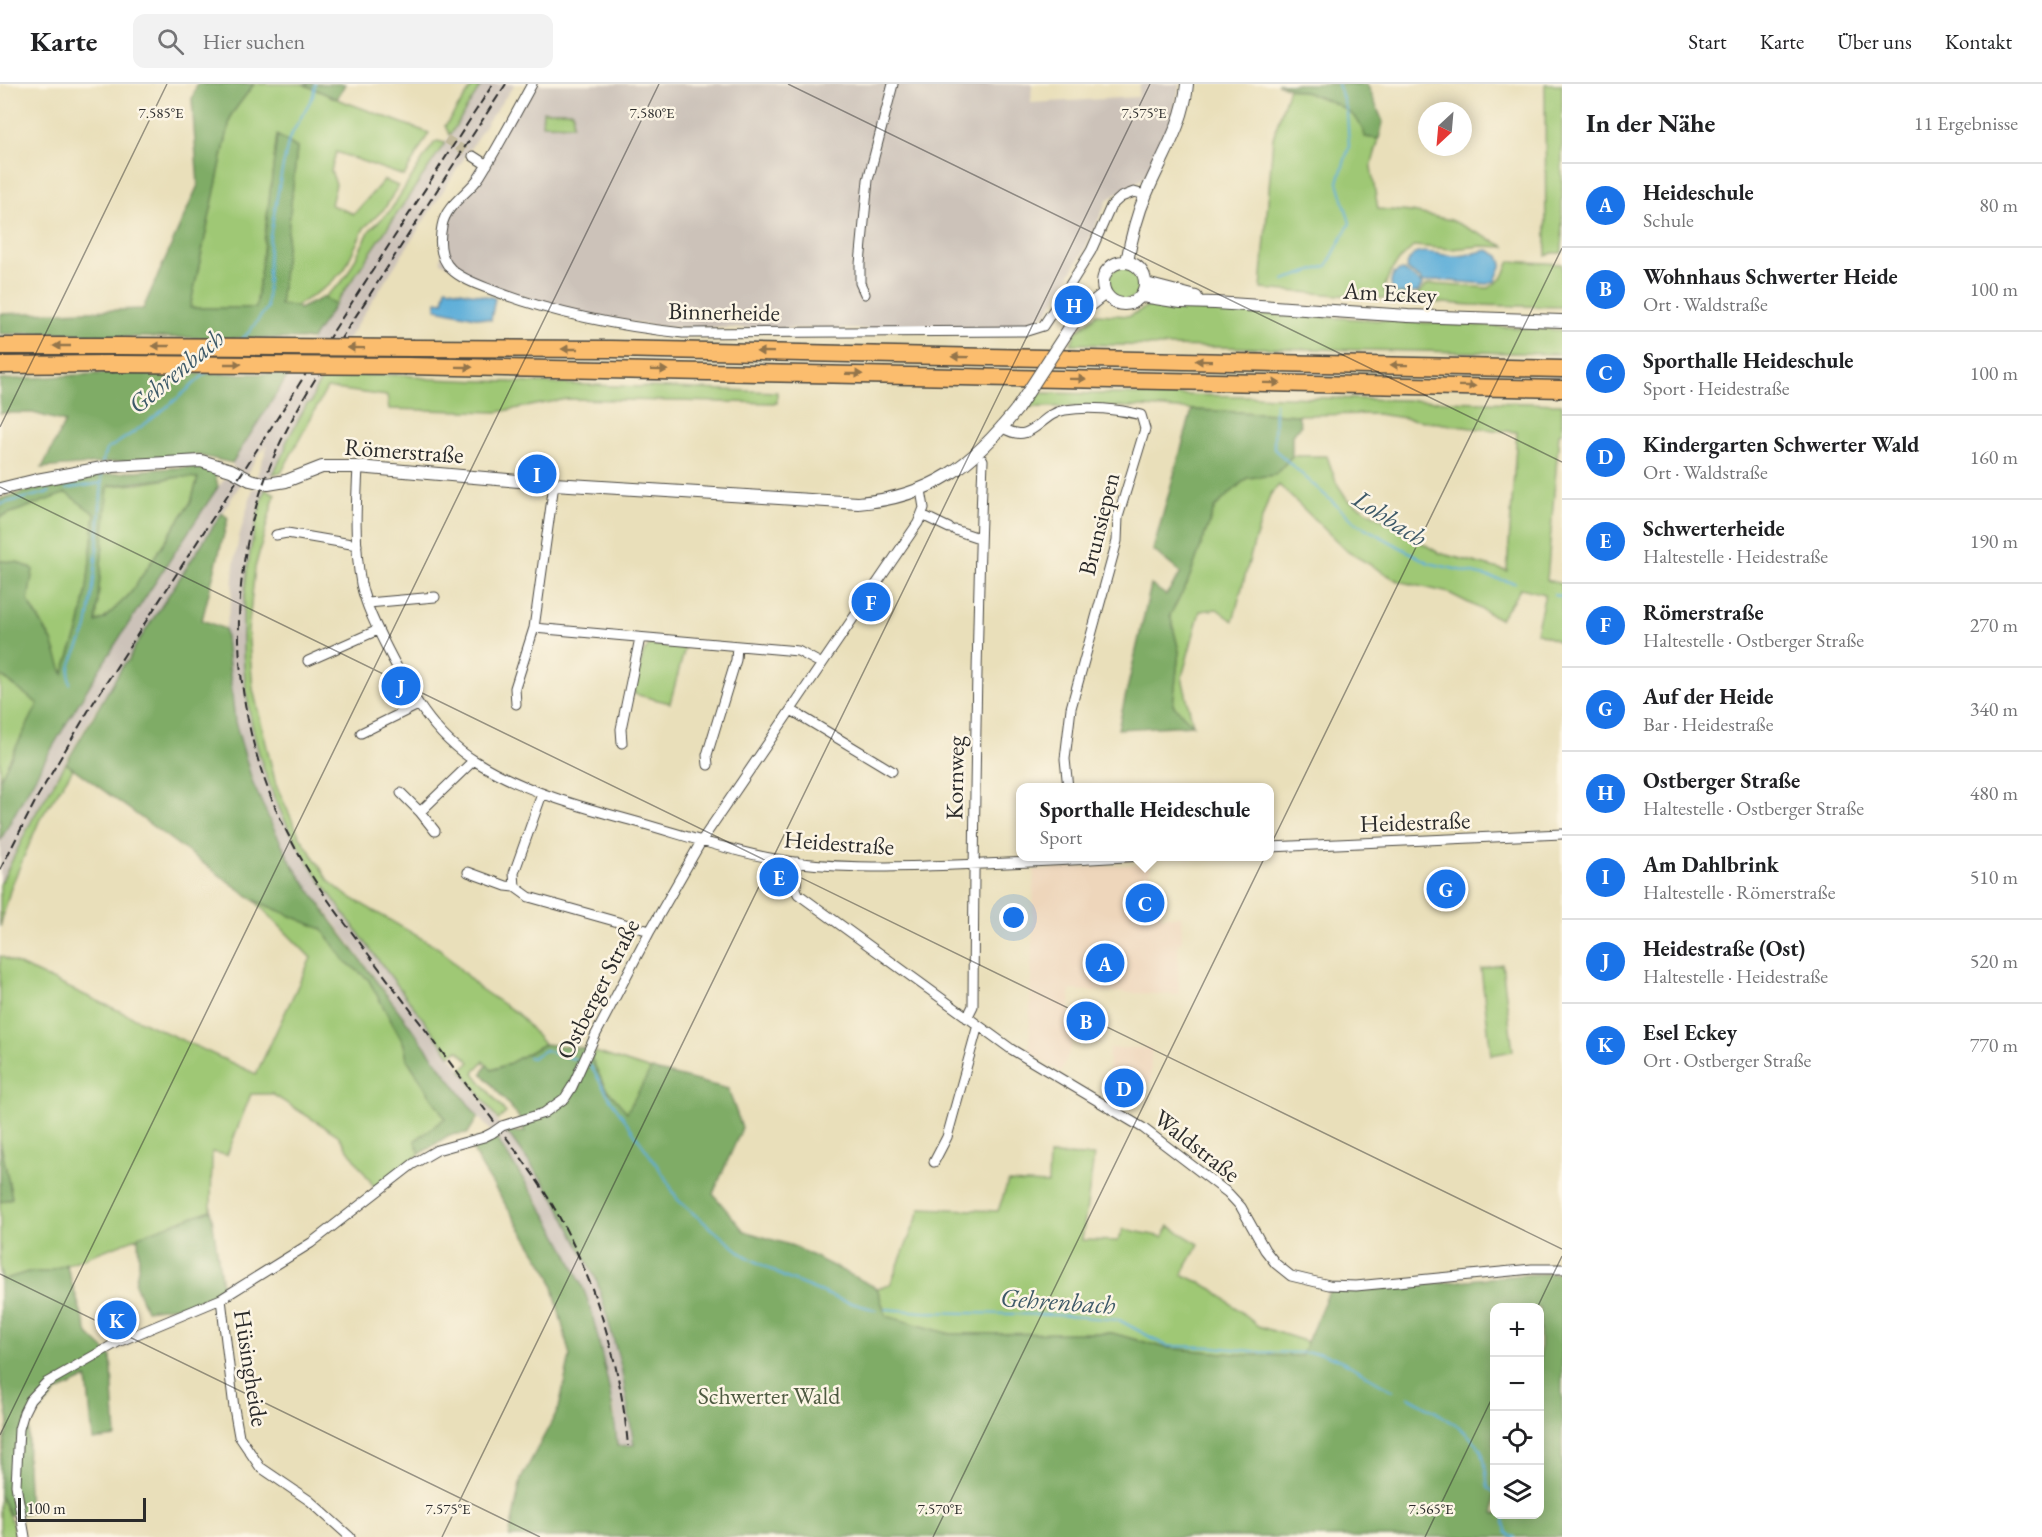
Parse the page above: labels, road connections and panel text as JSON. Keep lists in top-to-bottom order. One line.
{"streets":{"street":["Am Eckey","Binnerheide","Römerstraße","Brunsiepen","Kornweg","Heidestraße","Ostberger Straße","Waldstraße","Hüsingheide"]},"crossings":[["Römerstraße","Heidestraße"],["Kornweg","Heidestraße"],["Kornweg","Waldstraße"],["Heidestraße","Ostberger Straße"],["Heidestraße","Waldstraße"],["Ostberger Straße","Hüsingheide"]],"water":["Gehrenbach","Lohbach"],"parks":["Schwerter Wald"],"scale_bar":"100 m","north":"bottom left","page":{"header":"Karte","search":"Hier suchen","nav":["Start","Karte","Über uns","Kontakt"],"heading":["In der Nähe","11 Ergebnisse"],"list":[{"mark":"A","name":"Heideschule","note":"Schule","value":"80 m"},{"mark":"B","name":"Wohnhaus Schwerter Heide","note":"Ort · Waldstraße","value":"100 m"},{"mark":"C","name":"Sporthalle Heideschule","note":"Sport · Heidestraße","value":"100 m"},{"mark":"D","name":"Kindergarten Schwerter Wald","note":"Ort · Waldstraße","value":"160 m"},{"mark":"E","name":"Schwerterheide","note":"Haltestelle · Heidestraße","value":"190 m"},{"mark":"F","name":"Römerstraße","note":"Haltestelle · Ostberger Straße","value":"270 m"},{"mark":"G","name":"Auf der Heide","note":"Bar · Heidestraße","value":"340 m"},{"mark":"H","name":"Ostberger Straße","note":"Haltestelle · Ostberger Straße","value":"480 m"},{"mark":"I","name":"Am Dahlbrink","note":"Haltestelle · Römerstraße","value":"510 m"},{"mark":"J","name":"Heidestraße (Ost)","note":"Haltestelle · Heidestraße","value":"520 m"},{"mark":"K","name":"Esel Eckey","note":"Ort · Ostberger Straße","value":"770 m"}],"pins":["H","I","F","J","E","G","C","A","B","D","K"],"popup":["Sporthalle Heideschule","Sport"],"map_buttons":["+","−"],"scale":"100 m"},"coordinates":["7.585°E","7.580°E","7.575°E","7.570°E","7.565°E"]}
